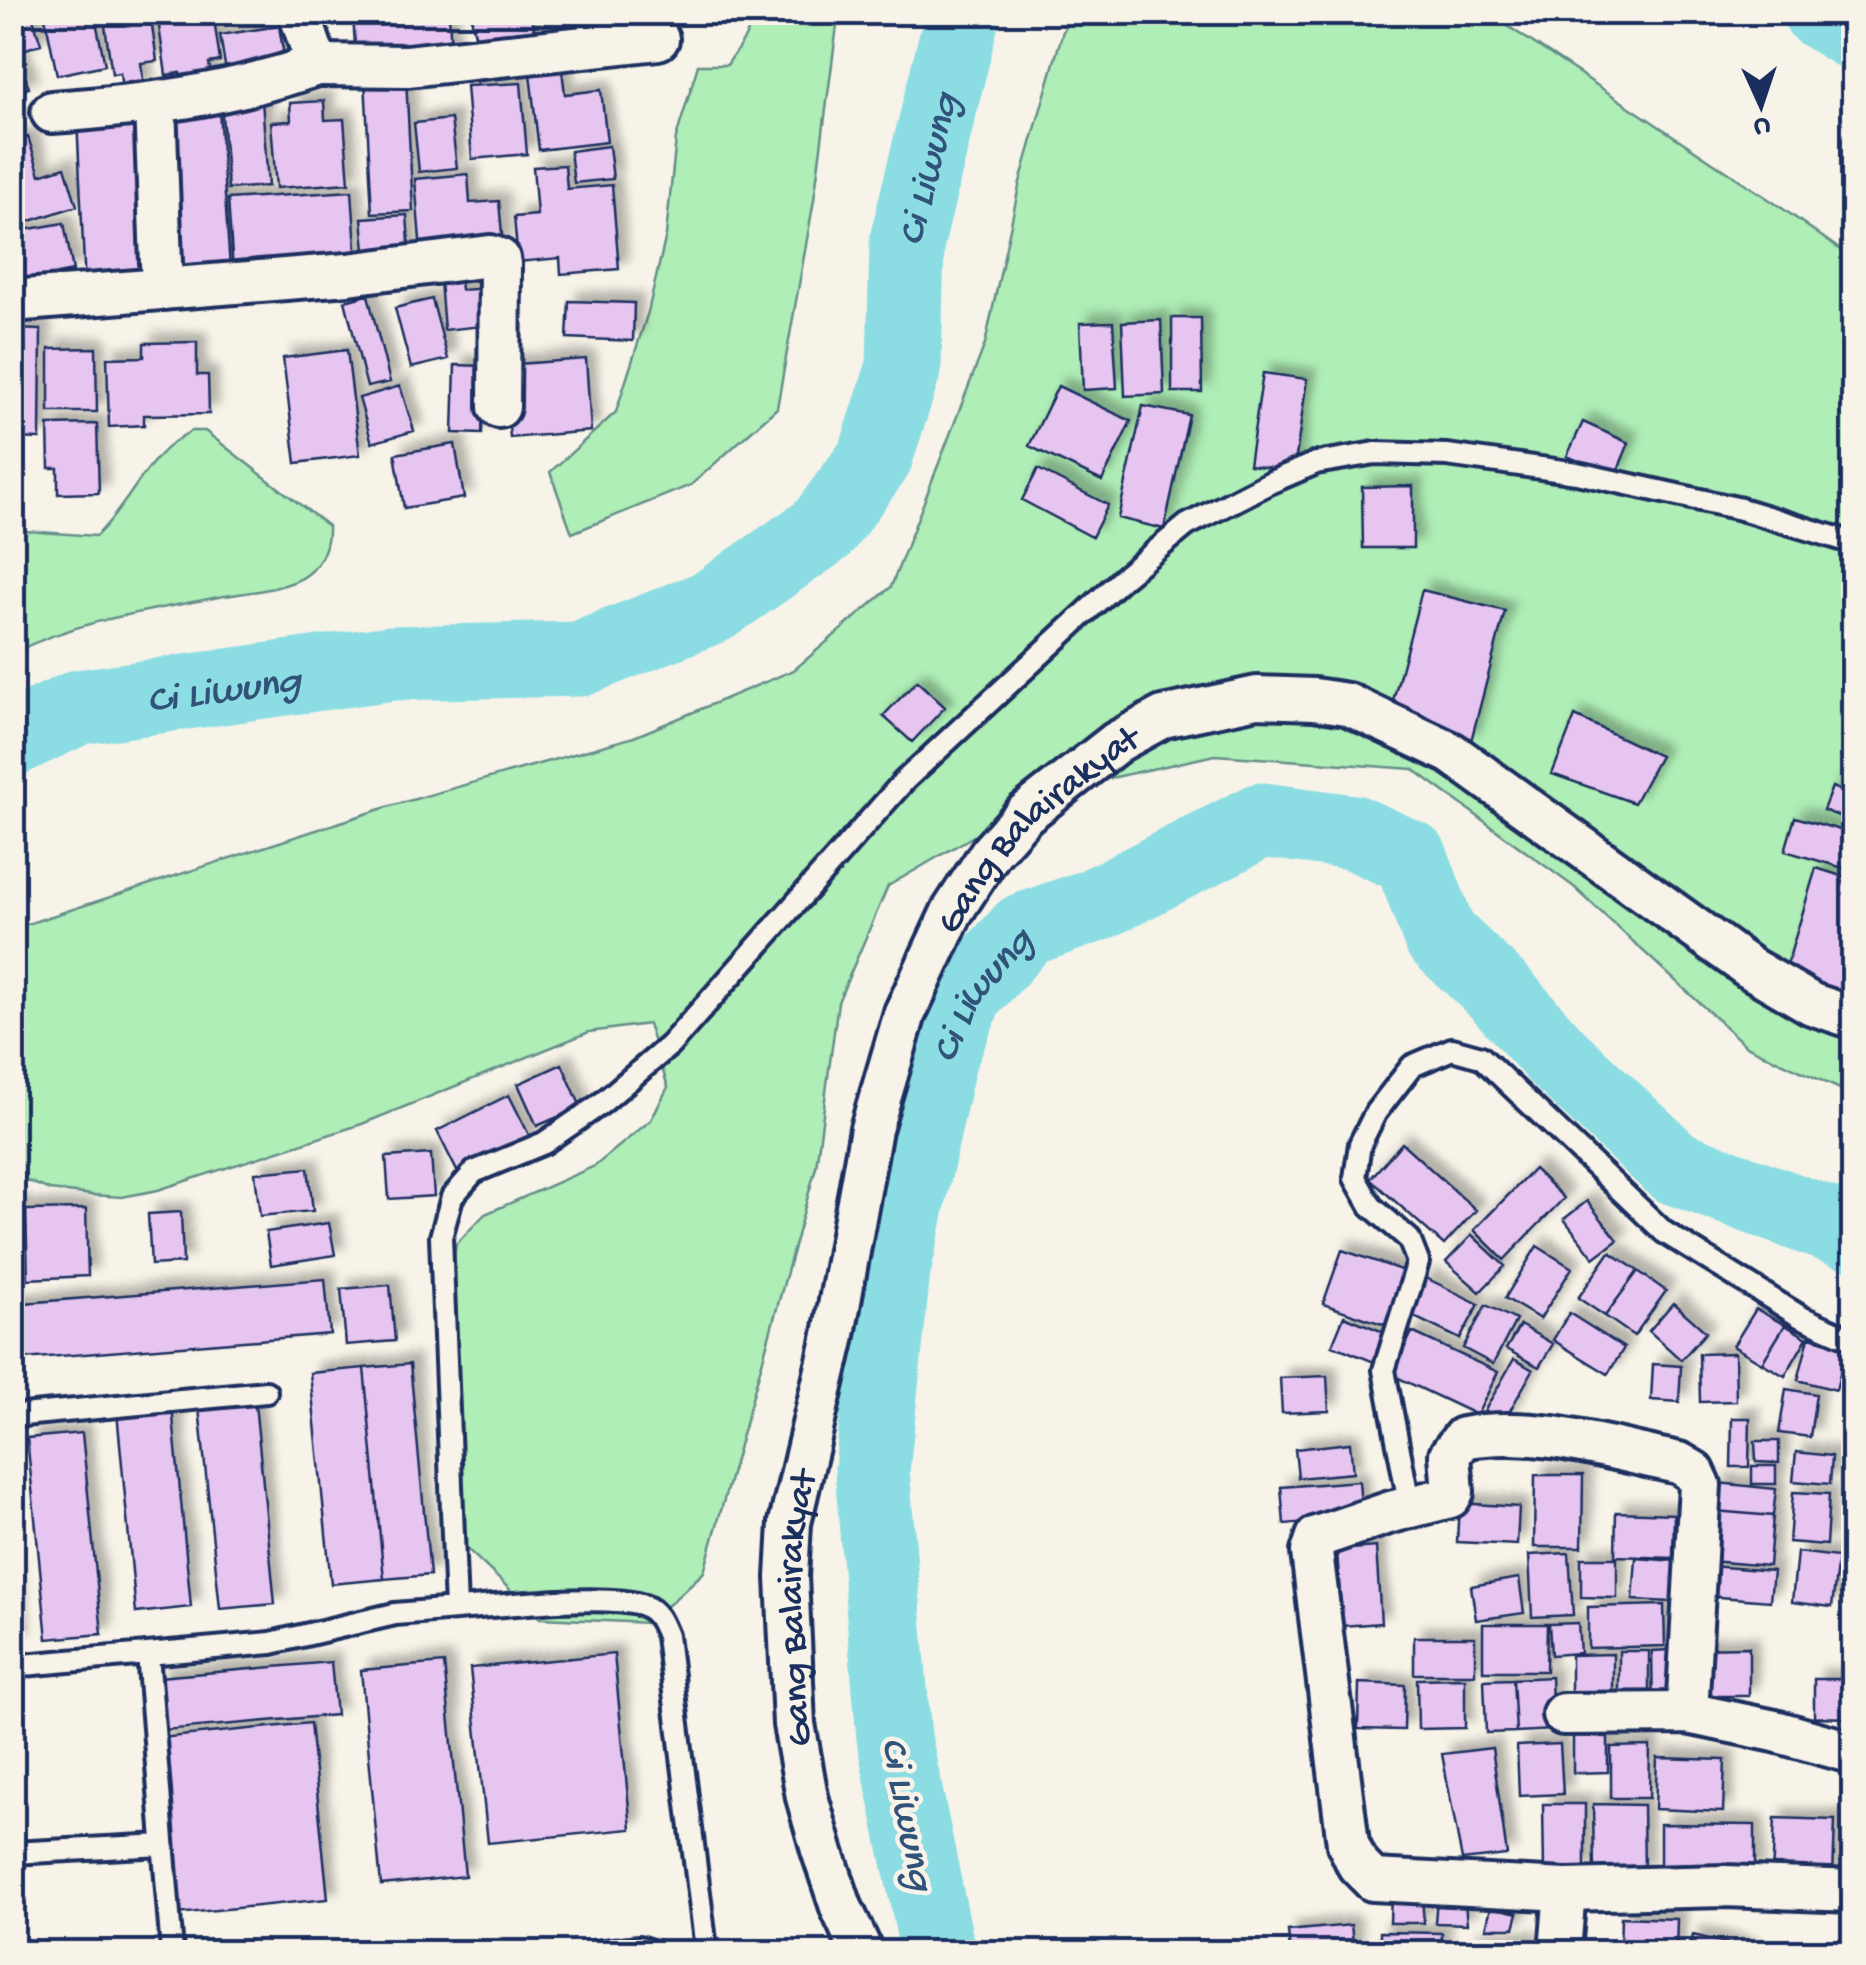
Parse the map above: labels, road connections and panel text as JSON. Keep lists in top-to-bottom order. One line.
{"streets":{"street":["Gang Balairakyat"]},"water":["Ci Liwung"],"north":"bottom"}
